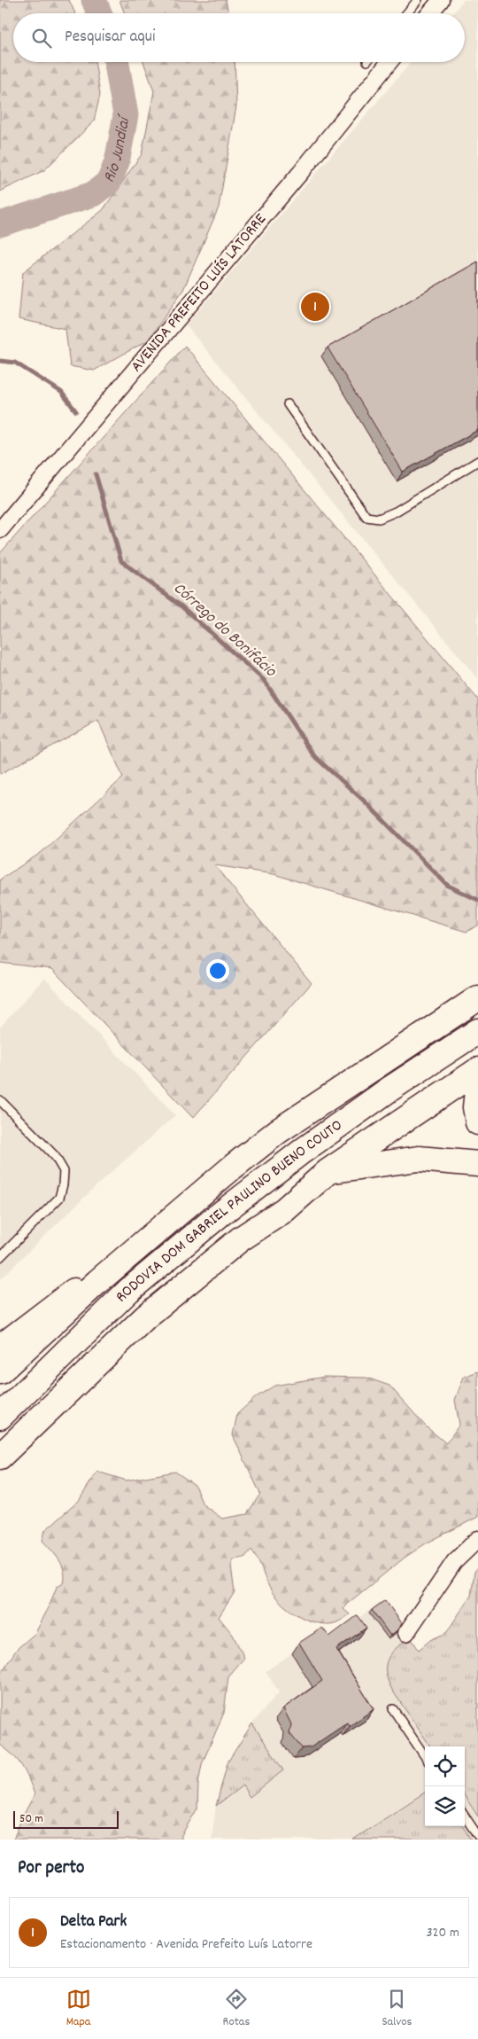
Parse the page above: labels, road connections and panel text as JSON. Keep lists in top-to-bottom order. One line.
{"streets":{"main road":["RODOVIA DOM GABRIEL PAULINO BUENO COUTO"],"street":["AVENIDA PREFEITO LUÍS LATORRE"]},"water":["Rio Jundiaí","Córrego do Bonifácio"],"scale_bar":"50 m","page":{"search":"Pesquisar aqui","pins":"1","scale":"50 m","heading":"Por perto","list":[{"mark":"1","name":"Delta Park","note":"Estacionamento · Avenida Prefeito Luís Latorre","value":"320 m"}],"nav":["Mapa","Rotas","Salvos"]}}
